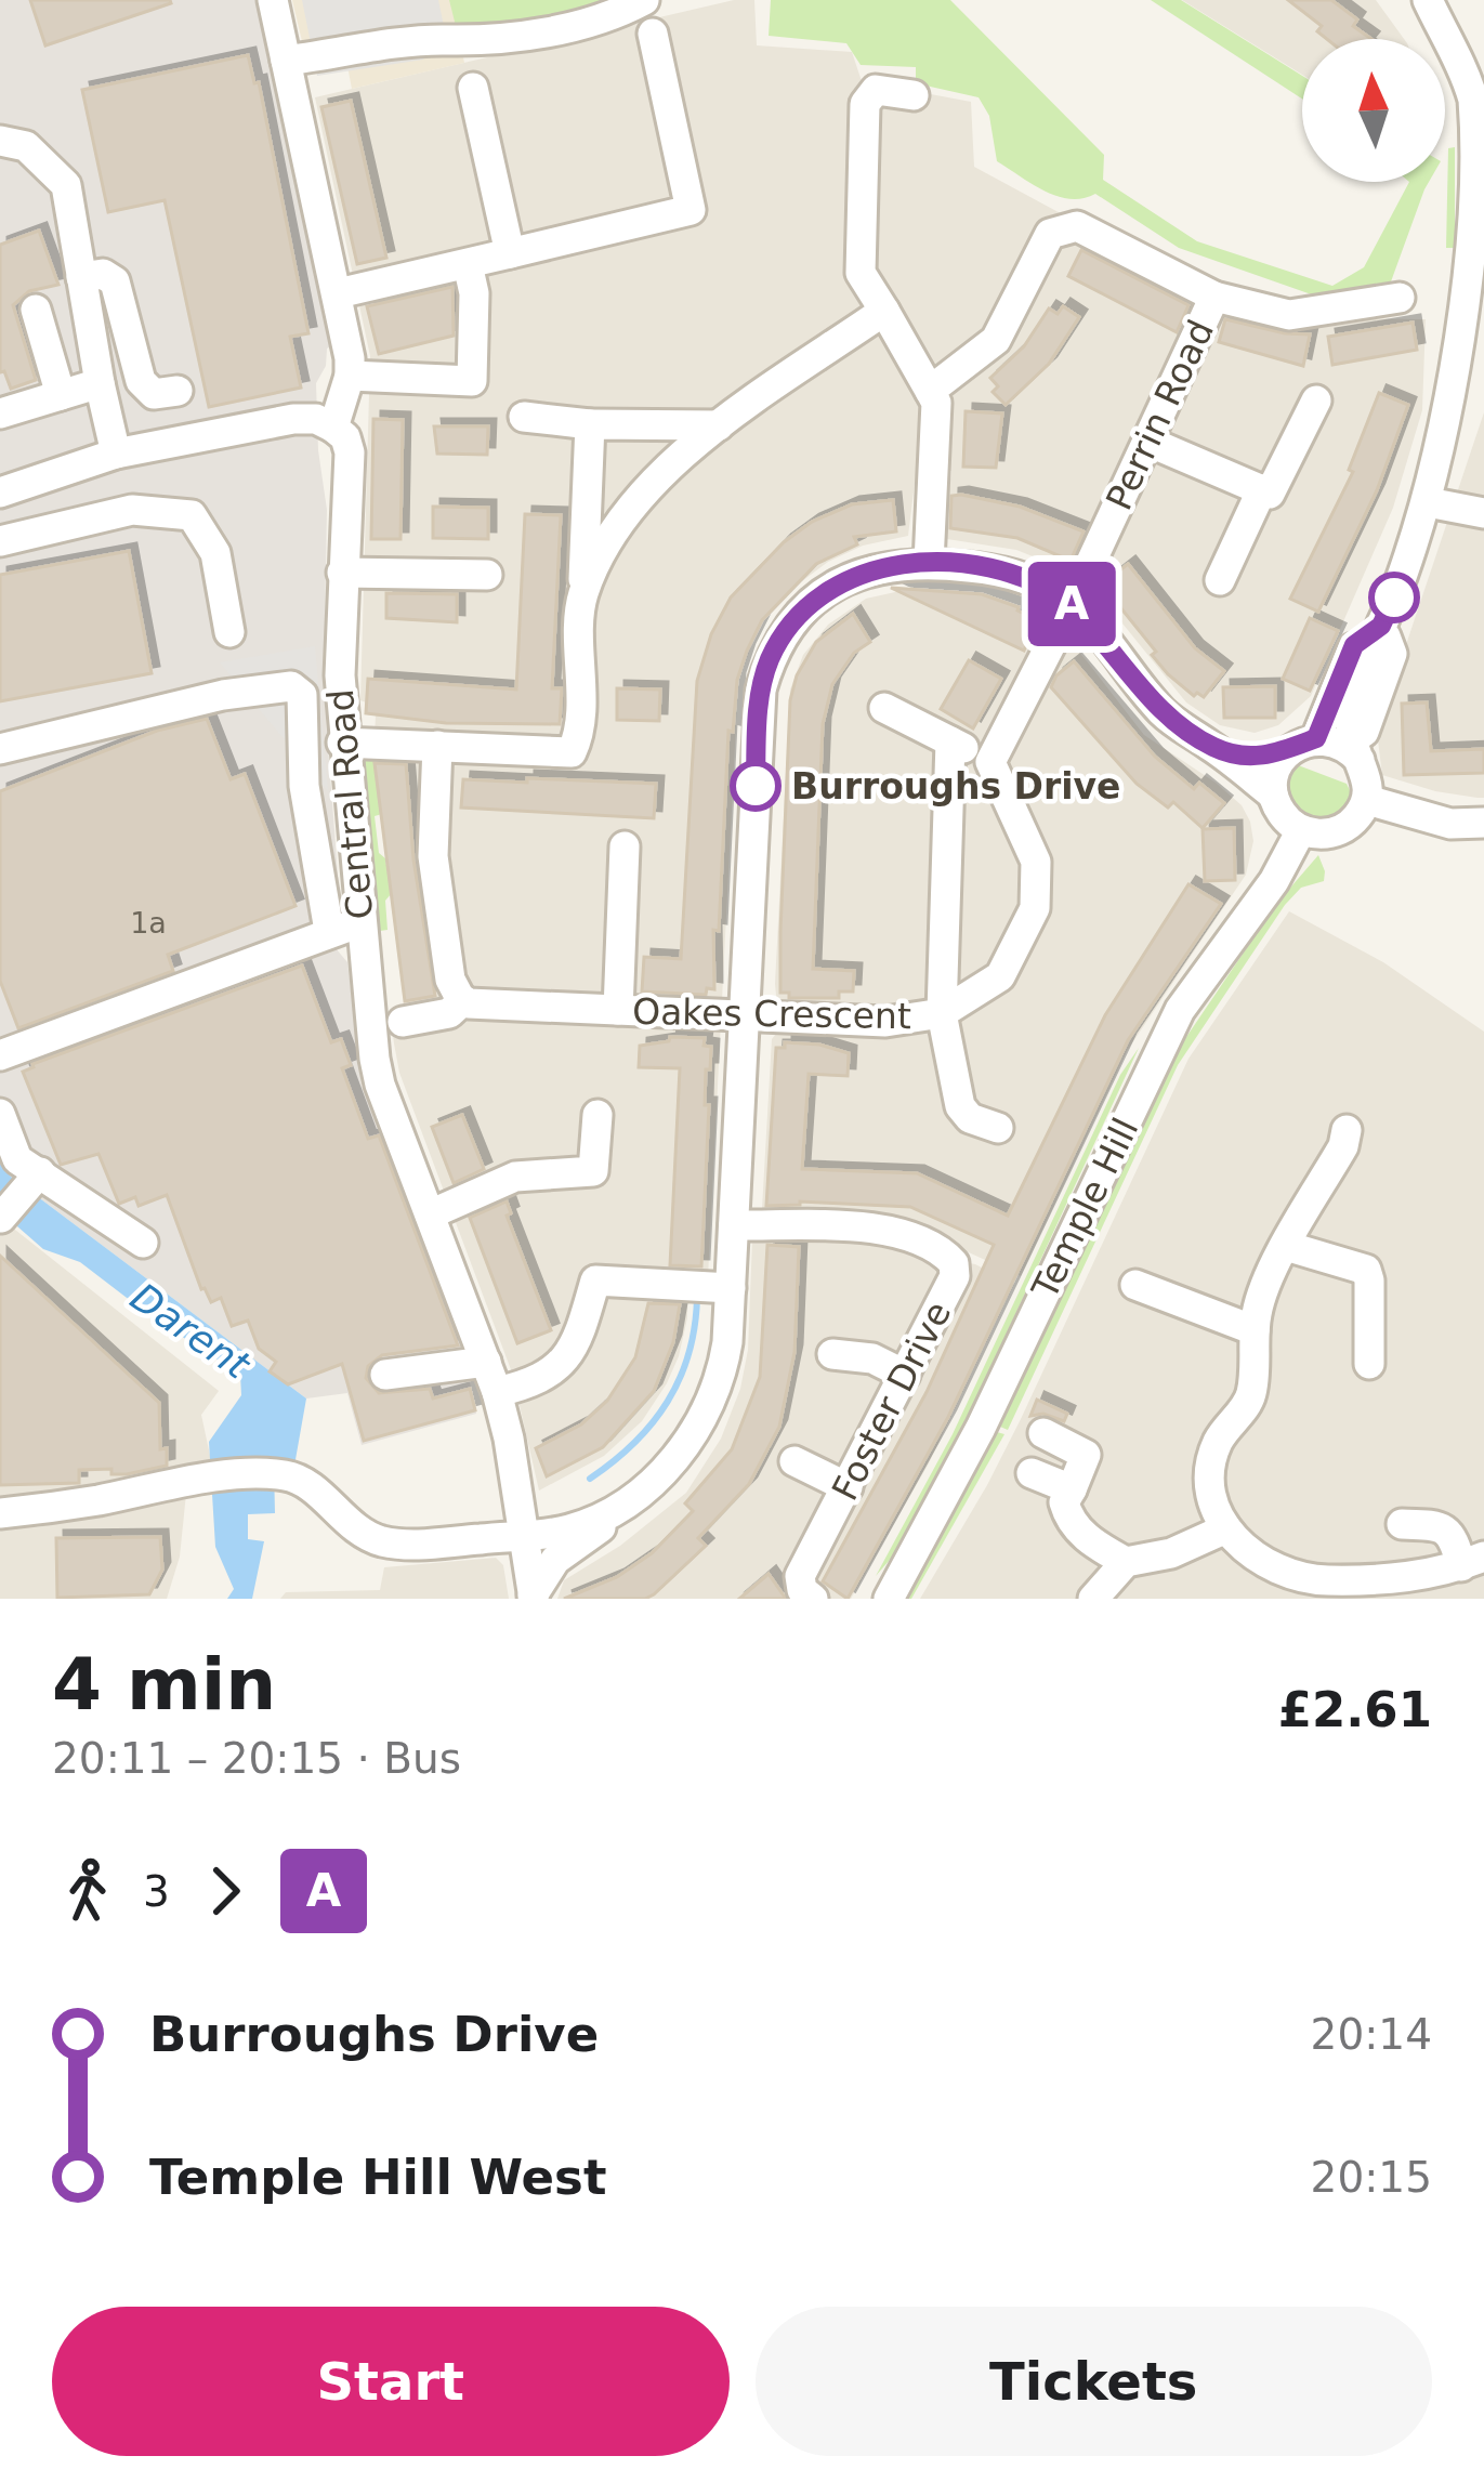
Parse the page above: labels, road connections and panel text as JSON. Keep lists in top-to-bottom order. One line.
{"streets":{"street":["Perrin Road","Central Road","Oakes Crescent","Temple Hill","Foster Drive"]},"water":["Darent"],"places":["Burroughs Drive"],"lines":["bus line A"],"house_numbers":["1a"],"north":"top","page":{"on_map":"A","heading":["4 min","20:11 – 20:15 · Bus","£2.61"],"legs":["3","A"],"list":[{"name":"Burroughs Drive","value":"20:14"},{"name":"Temple Hill West","value":"20:15"}],"buttons":["Start","Tickets"]}}
